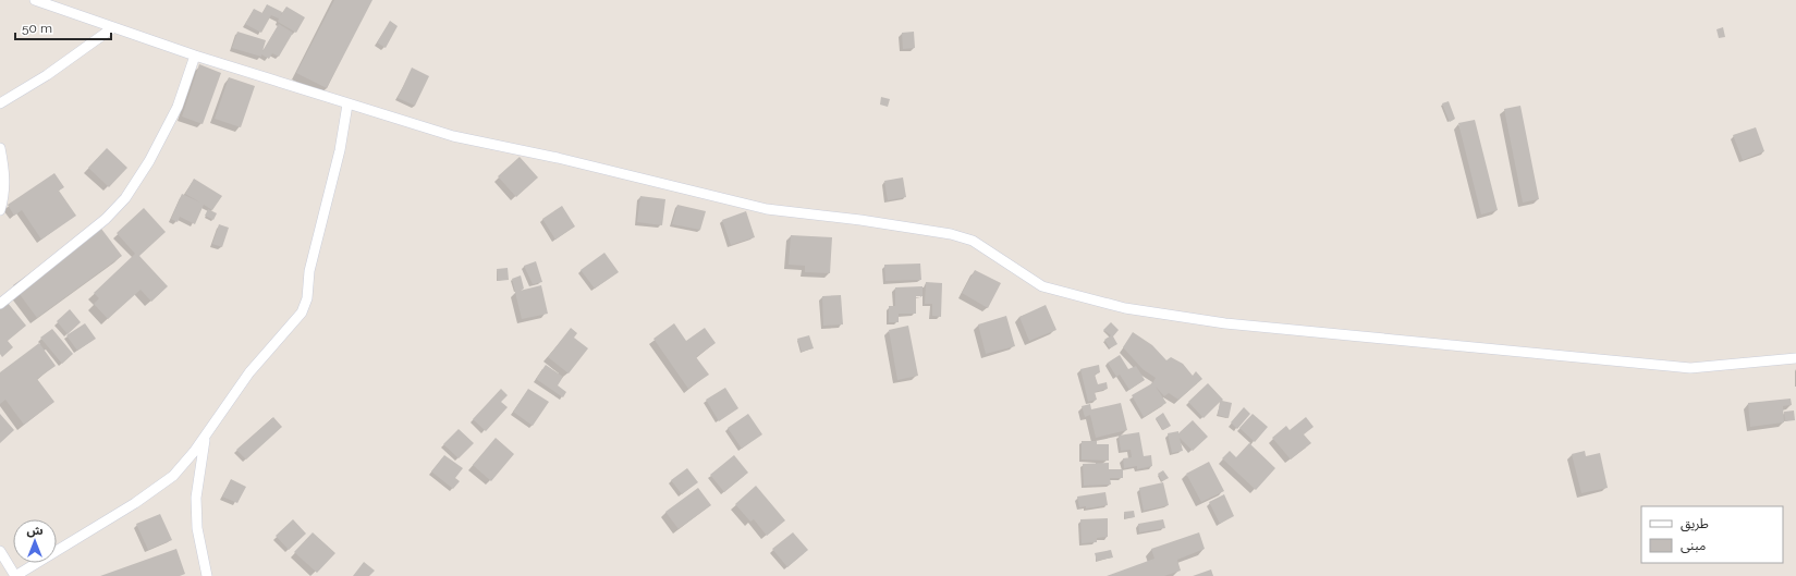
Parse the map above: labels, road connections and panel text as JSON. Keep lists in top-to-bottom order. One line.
{"legend":["طريق","مبنى"],"scale_bar":"50 m","north":"top"}
